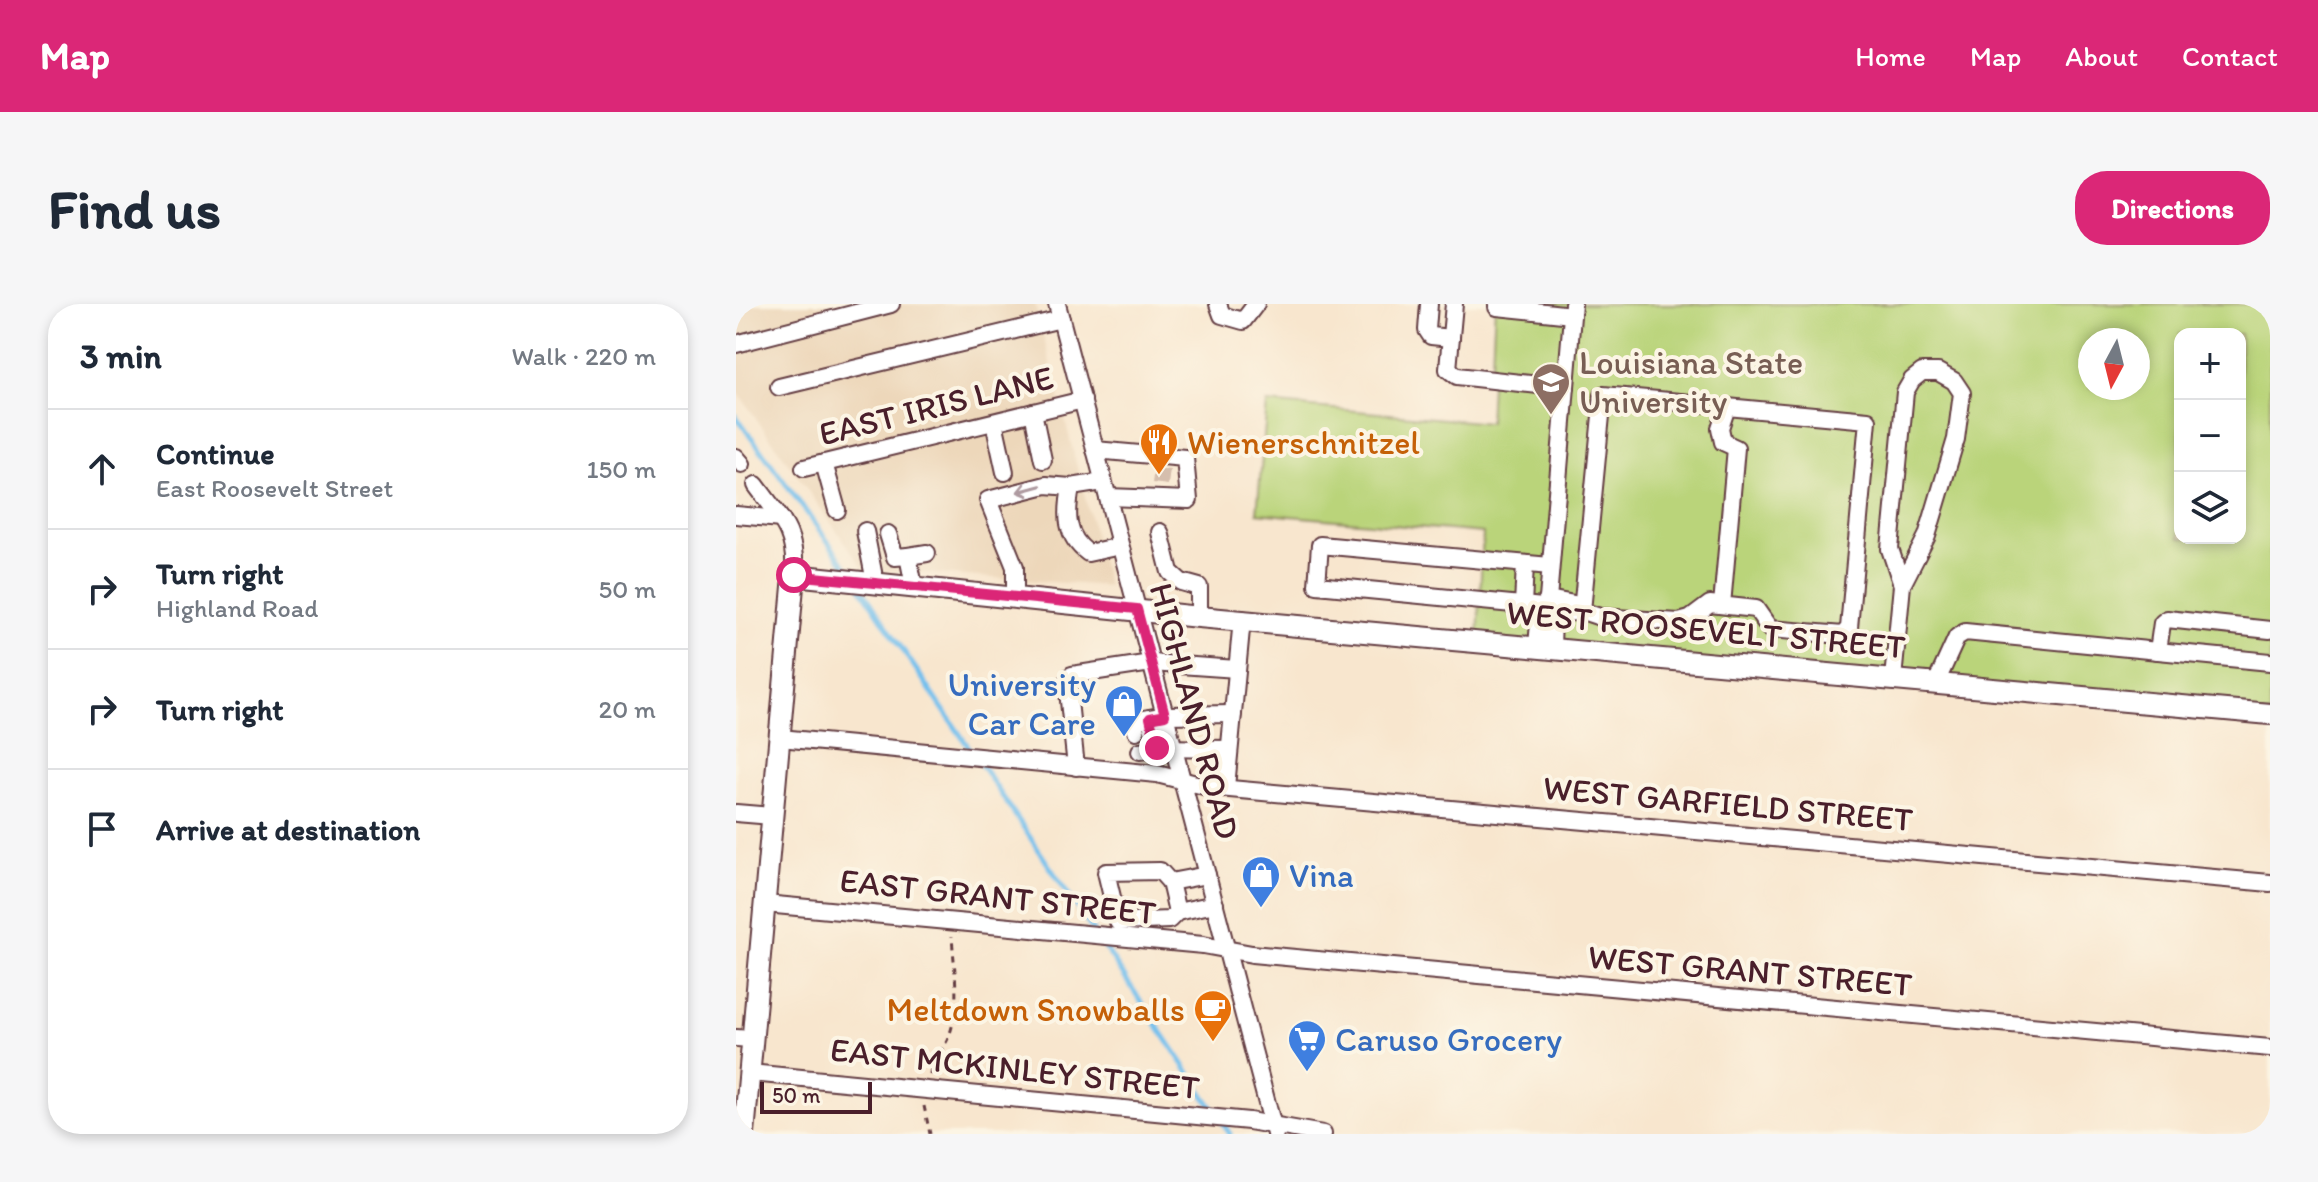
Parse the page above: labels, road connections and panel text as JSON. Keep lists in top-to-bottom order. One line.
{"streets":{"main road":["WEST ROOSEVELT STREET"],"street":["EAST IRIS LANE","HIGHLAND ROAD","WEST GARFIELD STREET","EAST GRANT STREET","WEST GRANT STREET","EAST MCKINLEY STREET"]},"crossings":[["EAST IRIS LANE","HIGHLAND ROAD"],["WEST ROOSEVELT STREET","HIGHLAND ROAD"],["HIGHLAND ROAD","WEST GARFIELD STREET"],["HIGHLAND ROAD","EAST GRANT STREET"],["HIGHLAND ROAD","WEST GRANT STREET"],["HIGHLAND ROAD","EAST MCKINLEY STREET"],["EAST GRANT STREET","WEST GRANT STREET"]],"places":{"school or university":["Louisiana State University"],"restaurant":["Wienerschnitzel"],"shop":["University Car Care","Vina"],"cafe":["Meltdown Snowballs"],"supermarket":["Caruso Grocery"]},"scale_bar":"50 m","north":"bottom","page":{"header":"Map","nav":["Home","Map","About","Contact"],"buttons":"Directions","title":"Find us","heading":["3 min","Walk · 220 m"],"map_buttons":["+","−"],"list":[["Continue","East Roosevelt Street","150 m"],["Turn right","Highland Road","50 m"],["Turn right","20 m"],"Arrive at destination"],"scale":"50 m"}}
